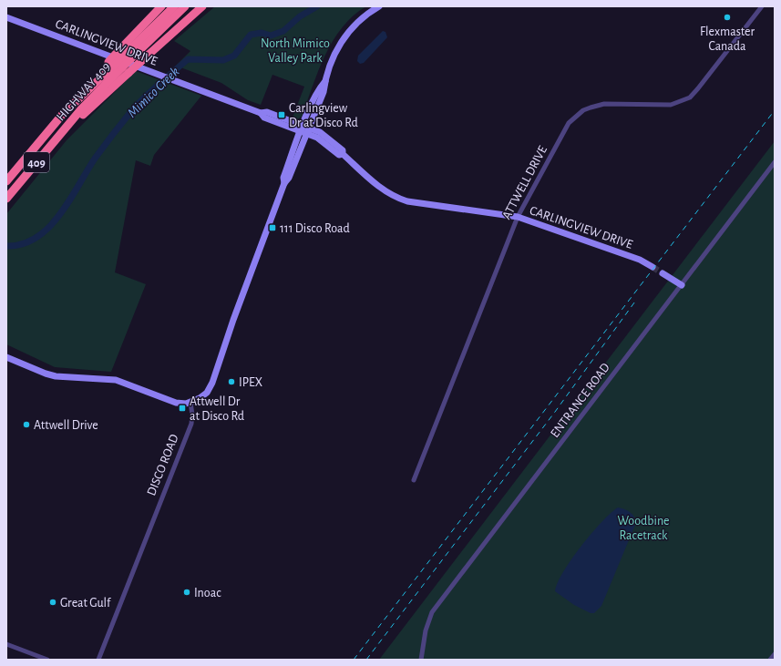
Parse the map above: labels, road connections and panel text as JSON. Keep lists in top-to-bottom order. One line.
{"streets":{"highway":["HIGHWAY 409","409"],"main road":["CARLINGVIEW DRIVE"],"street":["ATTWELL DRIVE","ENTRANCE ROAD","DISCO ROAD"]},"crossings":[["CARLINGVIEW DRIVE","ATTWELL DRIVE"]],"water":["Mimico Creek"],"parks":["North Mimico Valley Park","Woodbine Racetrack"],"places":{"other":["Flexmaster Canada","IPEX","Attwell Drive","Inoac","Great Gulf"],"transit":["Carlingview Dr at Disco Rd","111 Disco Road","Attwell Dr at Disco Rd"]}}
